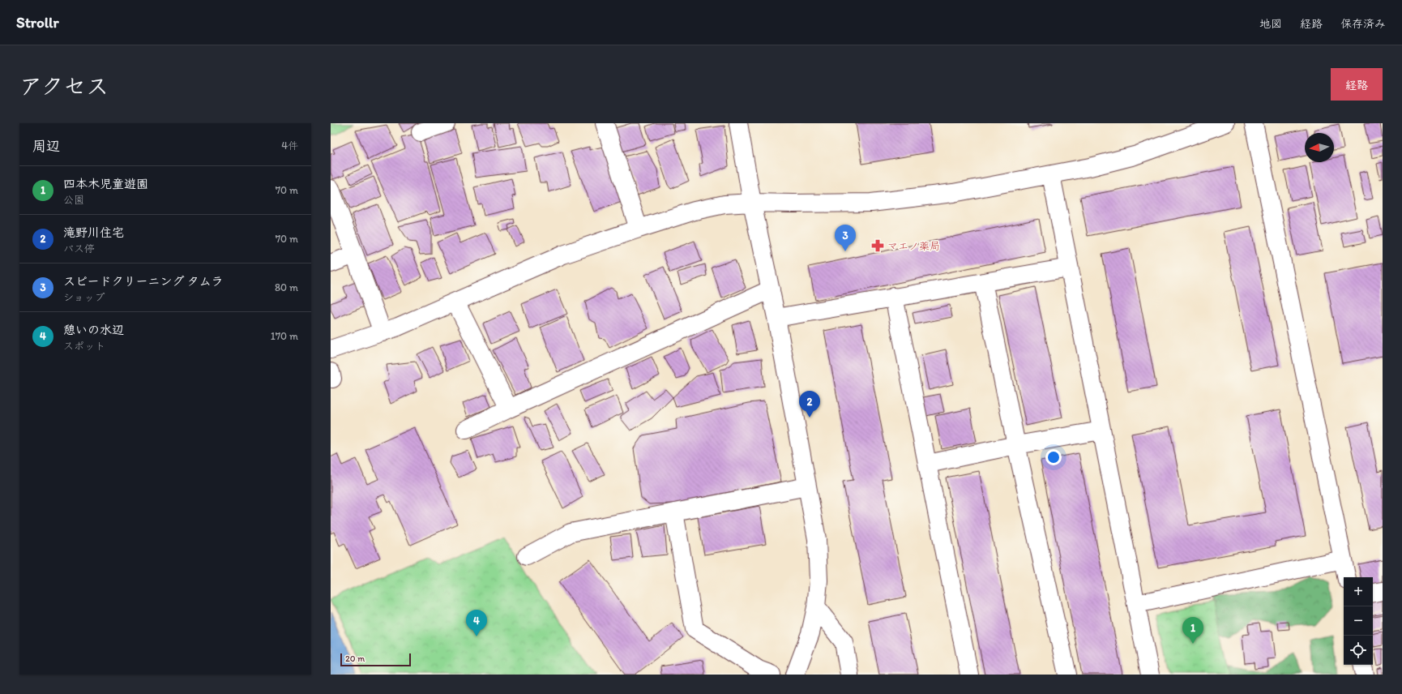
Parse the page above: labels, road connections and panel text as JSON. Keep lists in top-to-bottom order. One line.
{"places":{"pharmacy":["マエノ薬局"]},"scale_bar":"20 m","north":"left","page":{"header":"Strollr","nav":["地図","経路","保存済み"],"title":"アクセス","buttons":"経路","heading":["周辺","4件"],"list":[{"mark":"1","name":"四本木児童遊園","note":"公園","value":"70 m"},{"mark":"2","name":"滝野川住宅","note":"バス停","value":"70 m"},{"mark":"3","name":"スピードクリーニング タムラ","note":"ショップ","value":"80 m"},{"mark":"4","name":"憩いの水辺","note":"スポット","value":"170 m"}],"pins":["3","2","4","1"],"map_buttons":["+","−"],"scale":"20 m"}}
